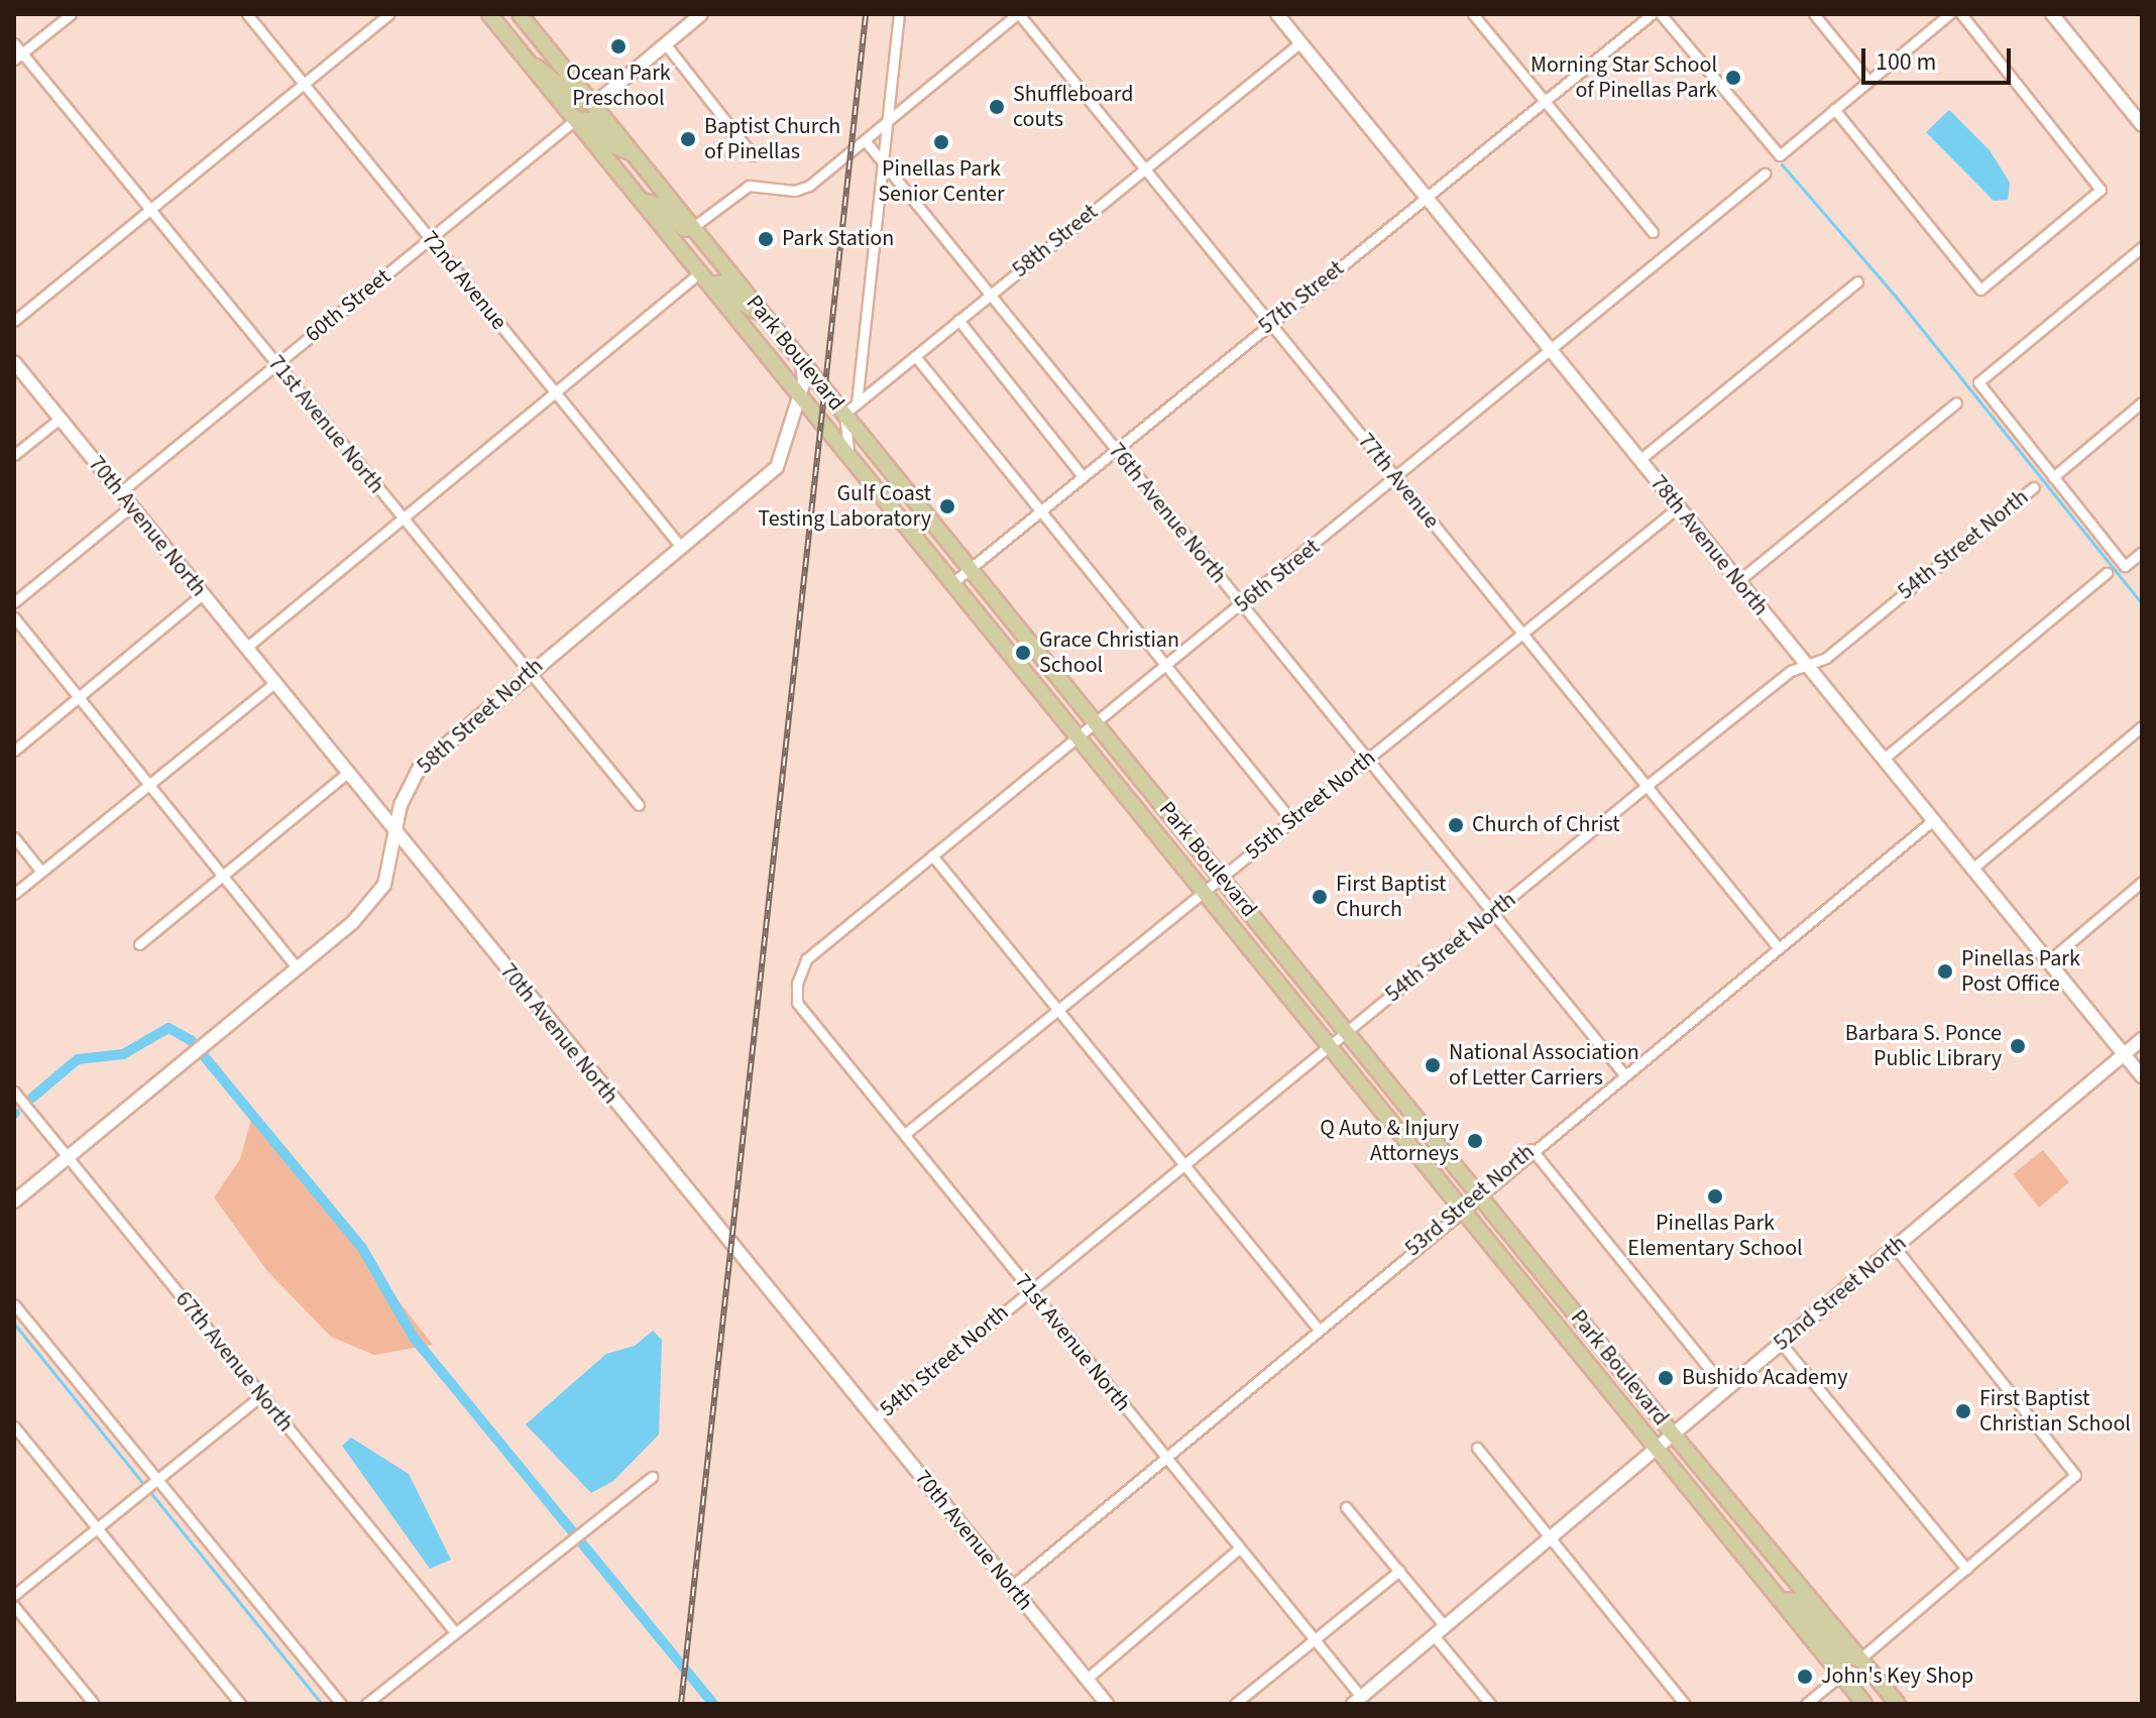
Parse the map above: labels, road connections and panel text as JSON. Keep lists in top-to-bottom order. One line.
{"streets":{"main road":["Park Boulevard"],"street":["58th Street","72nd Avenue","57th Street","60th Street","71st Avenue North","77th Avenue","76th Avenue North","70th Avenue North","54th Street North","78th Avenue North","56th Street","58th Street North","55th Street North","53rd Street North","52nd Street North","67th Avenue North"]},"crossings":[["58th Street","Park Boulevard"],["58th Street","77th Avenue"],["58th Street","76th Avenue North"],["58th Street","78th Avenue North"],["72nd Avenue","60th Street"],["72nd Avenue","58th Street North"],["57th Street","Park Boulevard"],["57th Street","77th Avenue"],["57th Street","76th Avenue North"],["57th Street","78th Avenue North"],["60th Street","Park Boulevard"],["60th Street","71st Avenue North"],["60th Street","70th Avenue North"],["Park Boulevard","54th Street North"],["Park Boulevard","56th Street"],["Park Boulevard","58th Street North"],["Park Boulevard","55th Street North"],["Park Boulevard","53rd Street North"],["Park Boulevard","52nd Street North"],["71st Avenue North","54th Street North"],["71st Avenue North","56th Street"],["71st Avenue North","58th Street North"],["71st Avenue North","55th Street North"],["71st Avenue North","53rd Street North"],["71st Avenue North","52nd Street North"],["77th Avenue","54th Street North"],["77th Avenue","56th Street"],["77th Avenue","55th Street North"],["77th Avenue","53rd Street North"],["76th Avenue North","54th Street North"],["76th Avenue North","56th Street"],["76th Avenue North","55th Street North"],["76th Avenue North","53rd Street North"],["70th Avenue North","54th Street North"],["70th Avenue North","58th Street North"],["70th Avenue North","53rd Street North"],["54th Street North","78th Avenue North"],["78th Avenue North","56th Street"],["78th Avenue North","55th Street North"],["78th Avenue North","53rd Street North"],["78th Avenue North","52nd Street North"],["58th Street North","67th Avenue North"]],"places":["Ocean Park Preschool","Morning Star School of Pinellas Park","Shuffleboard couts","Baptist Church of Pinellas","Pinellas Park Senior Center","Park Station","Gulf Coast Testing Laboratory","Grace Christian School","Church of Christ","First Baptist Church","Pinellas Park Post Office","Barbara S. Ponce Public Library","National Association of Letter Carriers","Q Auto & Injury Attorneys","Pinellas Park Elementary School","Bushido Academy","First Baptist Christian School","John's Key Shop"],"scale_bar":"100 m"}
